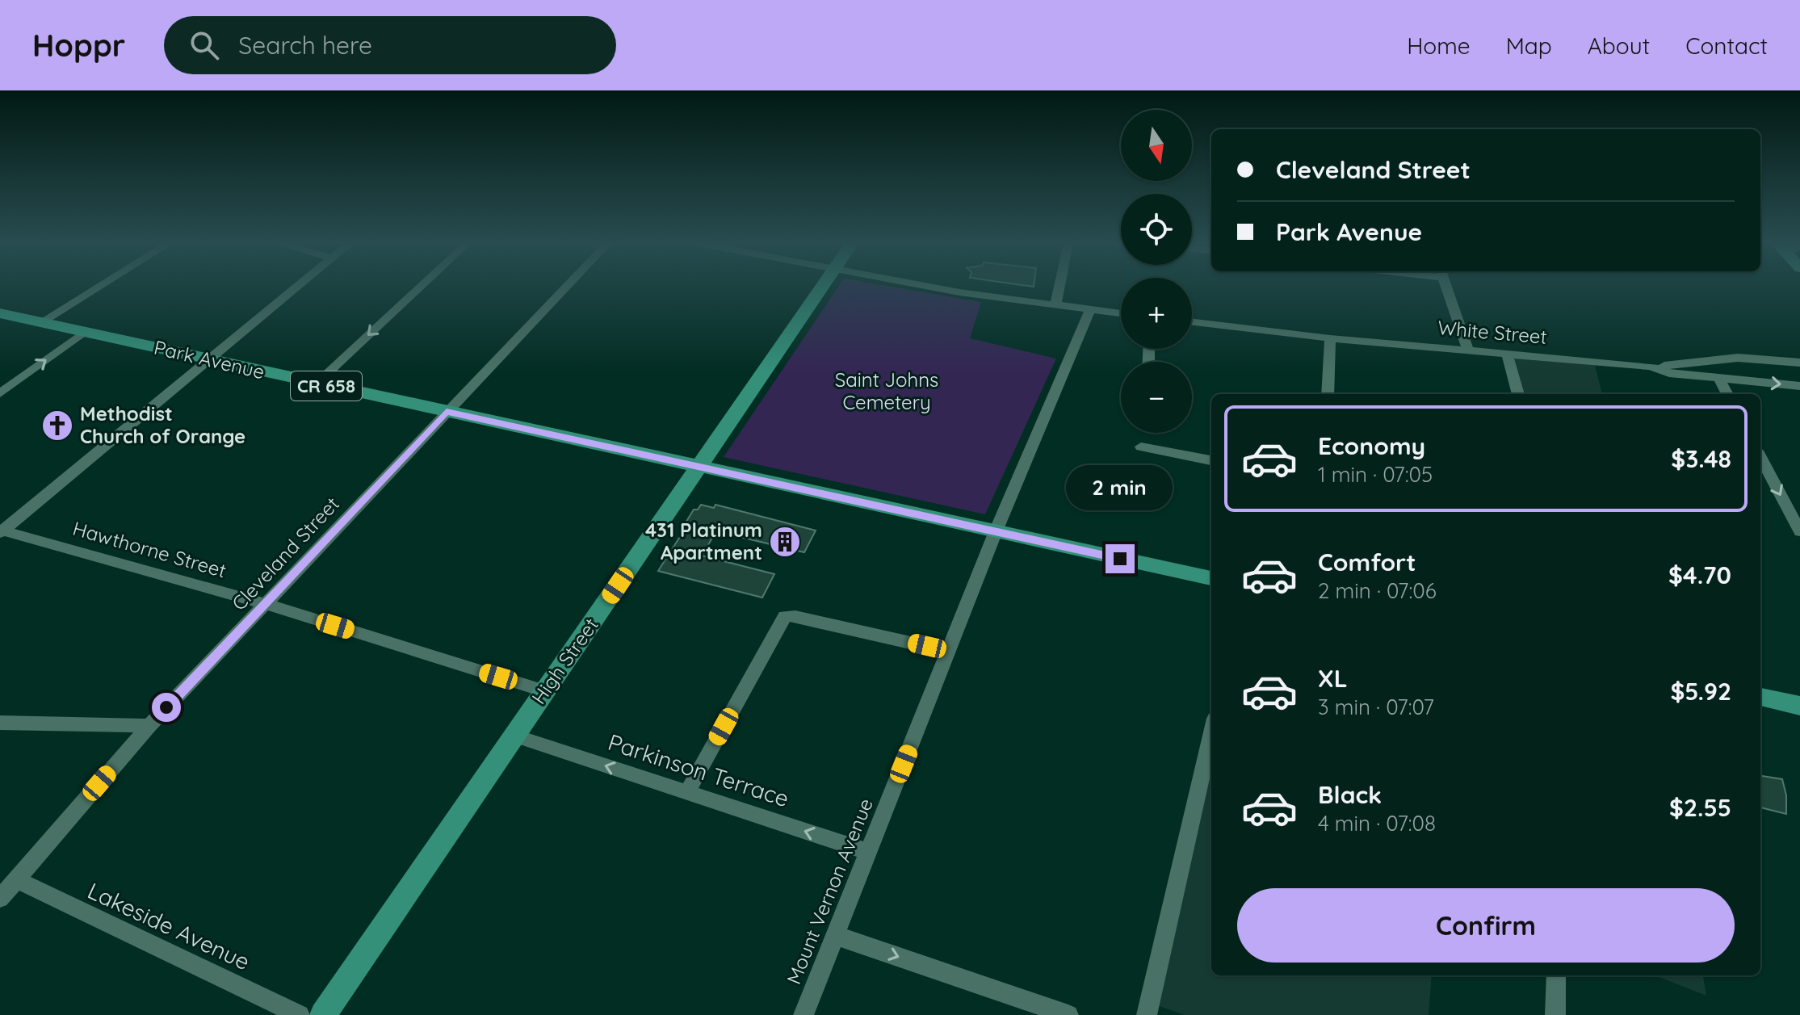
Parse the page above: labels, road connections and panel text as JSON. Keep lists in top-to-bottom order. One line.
{"streets":{"main road":["Park Avenue","CR 658","High Street"],"street":["White Street","Hawthorne Street","Cleveland Street","Parkinson Terrace","Mount Vernon Avenue","Lakeside Avenue"]},"crossings":[["Park Avenue","Cleveland Street"],["Park Avenue","High Street"],["Park Avenue","Mount Vernon Avenue"],["Hawthorne Street","Cleveland Street"],["Hawthorne Street","High Street"],["Cleveland Street","Lakeside Avenue"],["High Street","Parkinson Terrace"],["Parkinson Terrace","Mount Vernon Avenue"]],"one_way":["Parkinson Terrace"],"parks":["Saint Johns Cemetery"],"places":{"church":["Methodist Church of Orange"],"building":["431 Platinum Apartment"]},"north":"bottom","page":{"header":"Hoppr","search":"Search here","nav":["Home","Map","About","Contact"],"map_buttons":["+","−"],"banner":["Cleveland Street","Park Avenue"],"list":[{"name":"Economy","note":"1 min · 07:05","value":"$3.48"},{"name":"Comfort","note":"2 min · 07:06","value":"$4.70"},{"name":"XL","note":"3 min · 07:07","value":"$5.92"},{"name":"Black","note":"4 min · 07:08","value":"$2.55"}],"bubble":"2 min","buttons":"Confirm"}}
